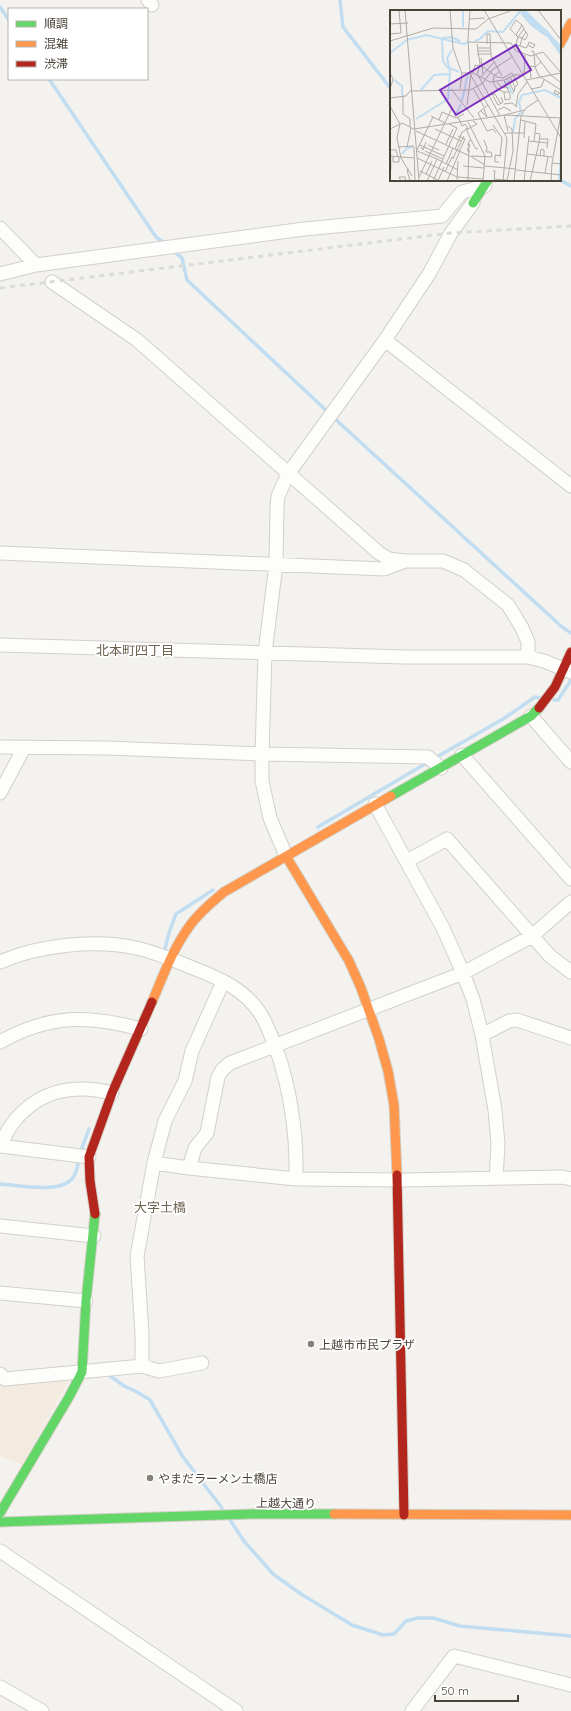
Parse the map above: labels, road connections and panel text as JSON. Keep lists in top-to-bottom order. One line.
{"streets":{"street":["上越大通り"]},"districts":["北本町四丁目","大字土橋"],"places":["上越市市民プラザ","やまだラーメン土橋店"],"legend":["順調","混雑","渋滞"],"scale_bar":"50 m"}
